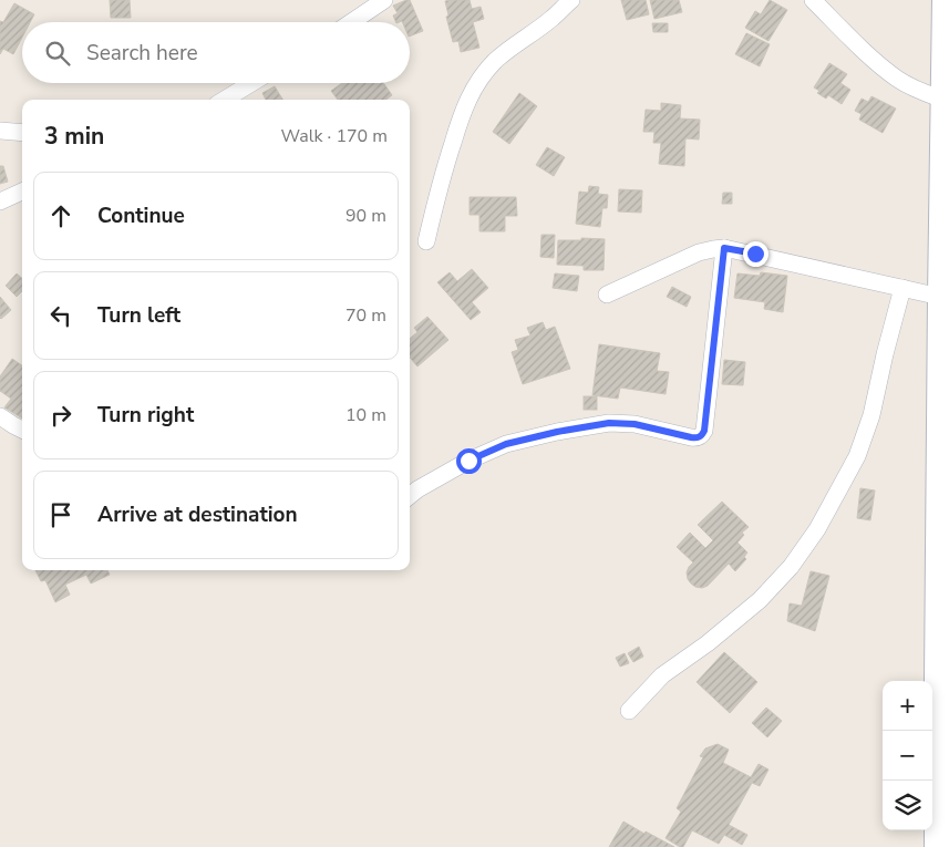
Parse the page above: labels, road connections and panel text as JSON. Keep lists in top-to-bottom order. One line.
{"page":{"search":"Search here","heading":["3 min","Walk · 170 m"],"list":[["Continue","90 m"],["Turn left","70 m"],["Turn right","10 m"],"Arrive at destination"],"map_buttons":["+","−"]}}
